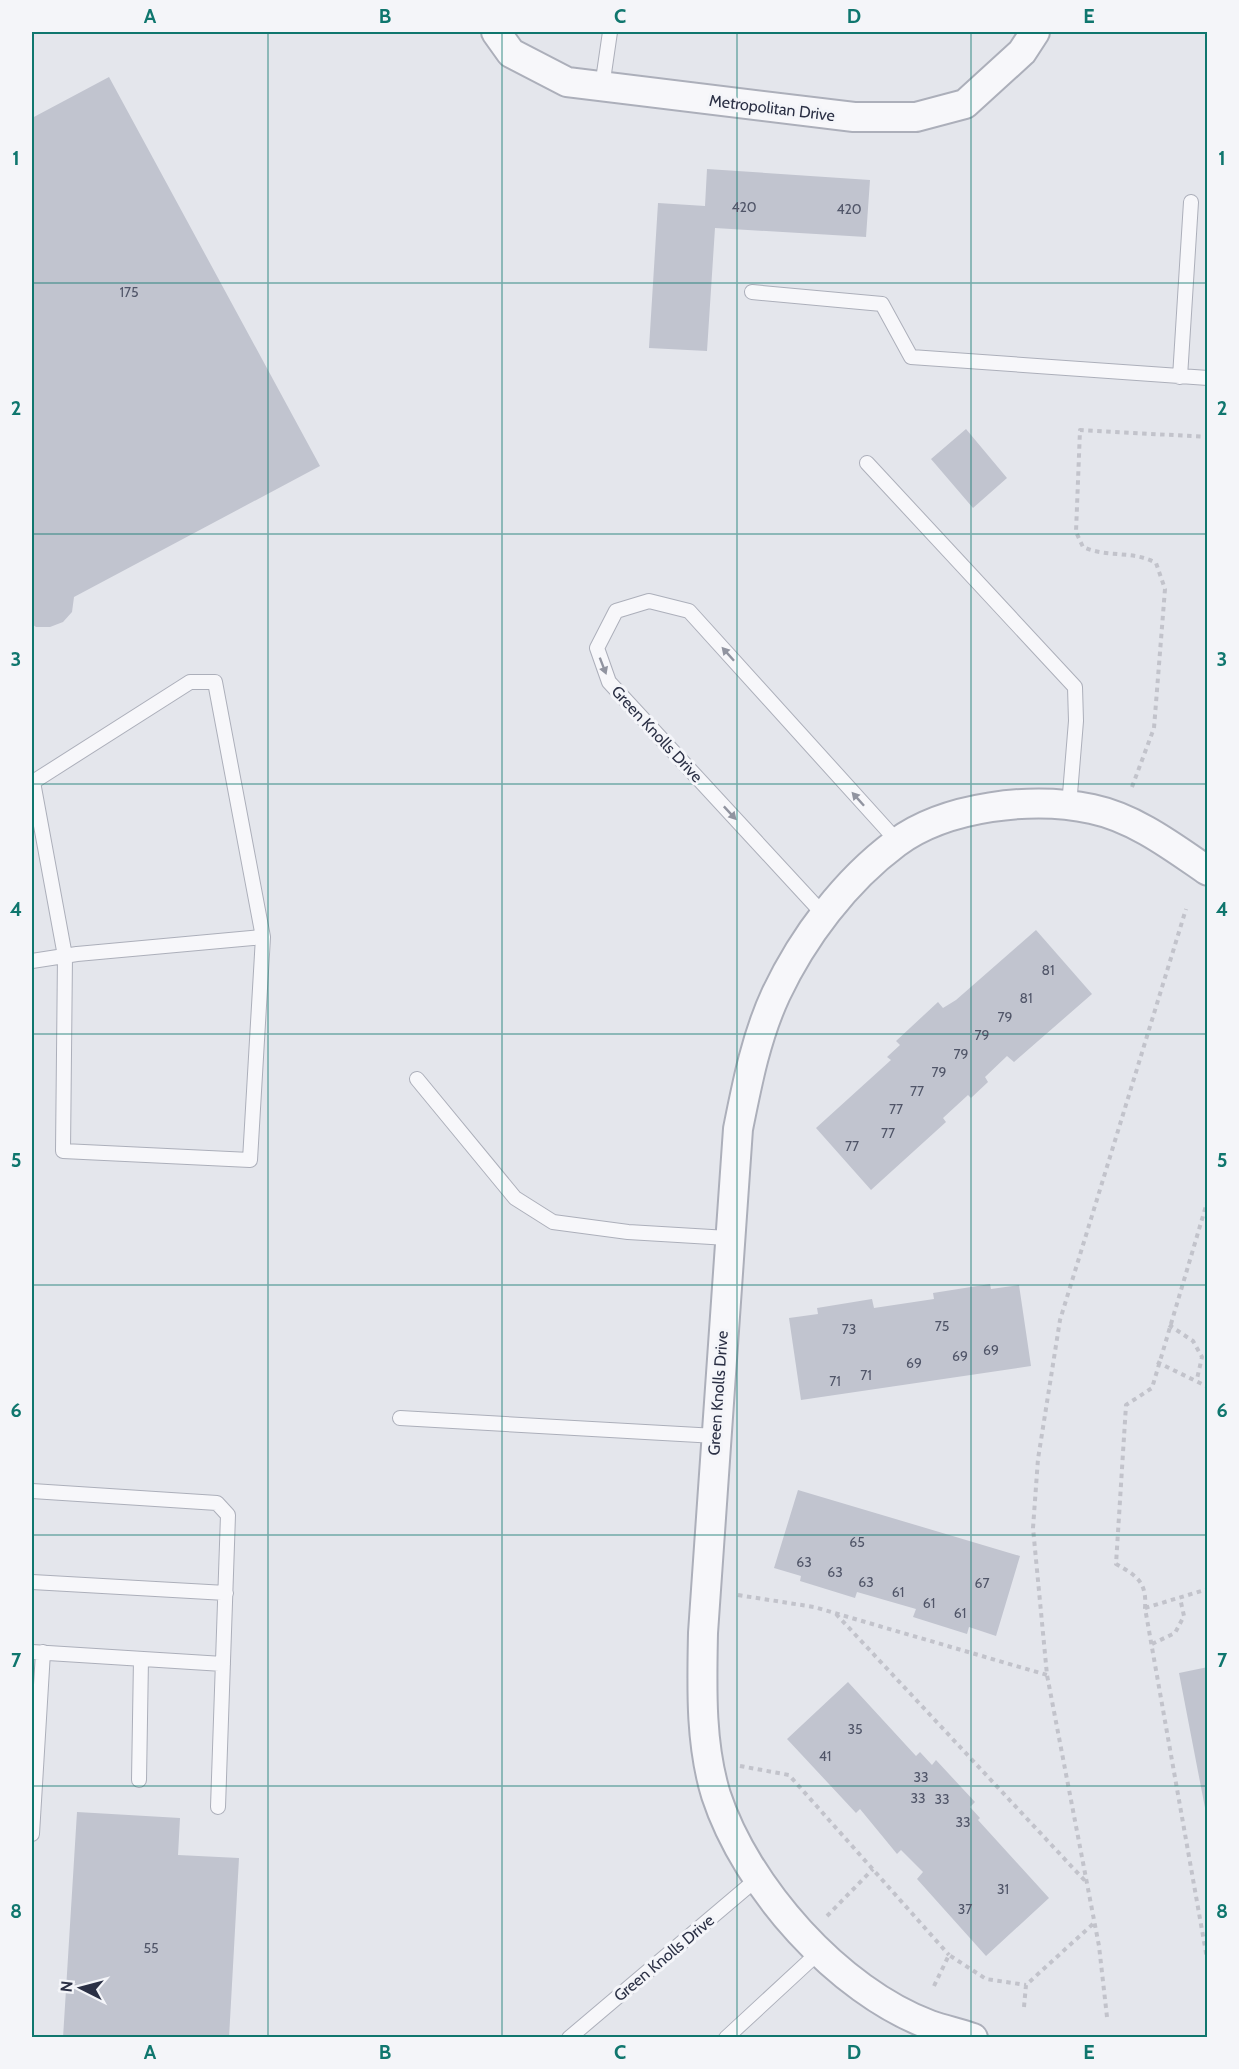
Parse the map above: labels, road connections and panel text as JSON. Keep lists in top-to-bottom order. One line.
{"streets":{"street":["Metropolitan Drive","Green Knolls Drive"]},"house_numbers":["420","420","175","81","81","79","79","79","79","77","77","77","77","75","73","69","69","69","71","71","65","63","63","63","67","61","61","61","35","41","33","33","33","33","31","37","55"],"north":"left","grid":{"columns":["A","B","C","D","E"],"rows":["1","2","3","4","5","6","7","8"]}}
